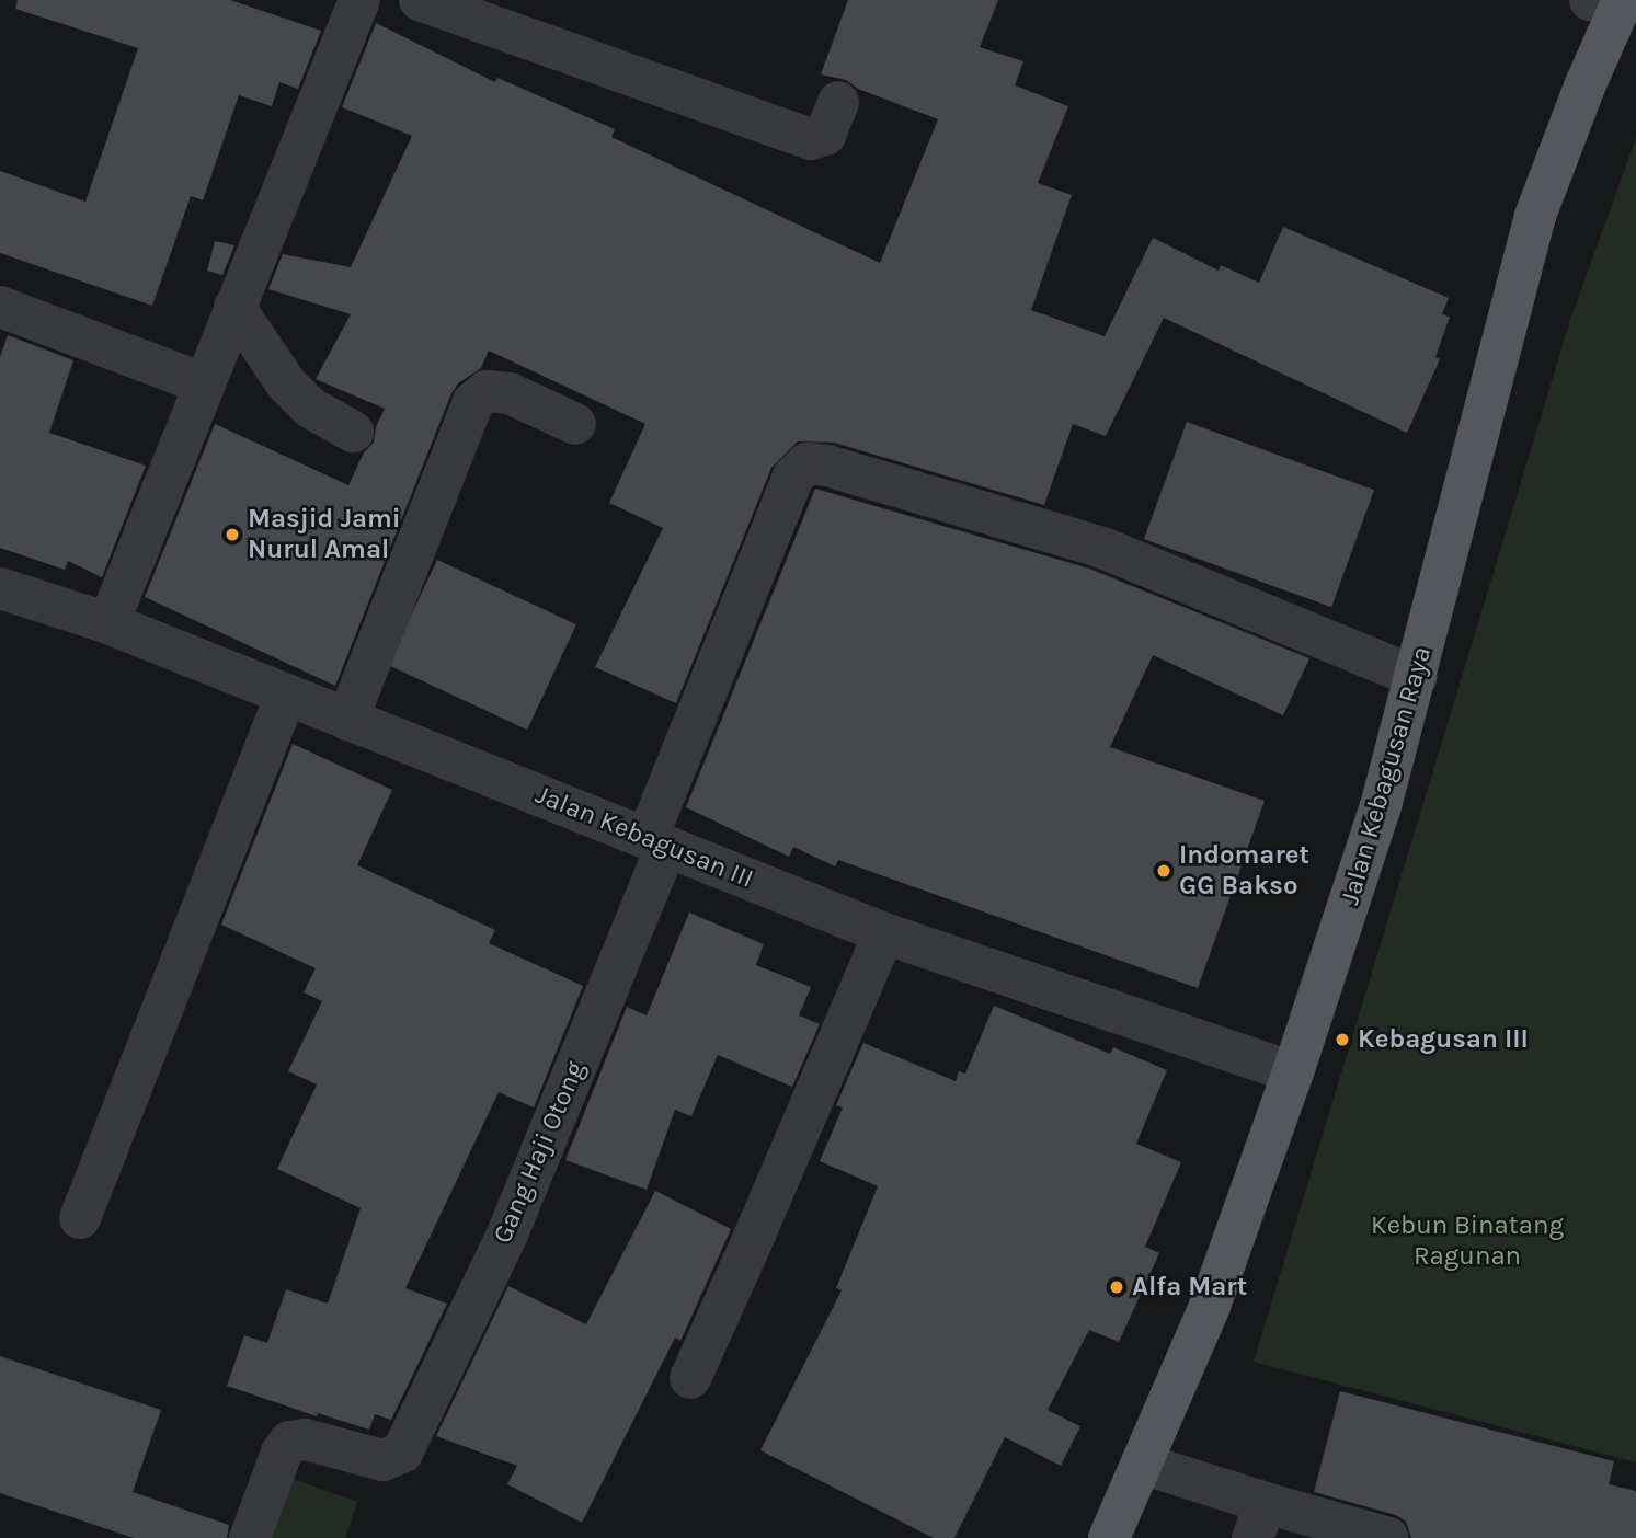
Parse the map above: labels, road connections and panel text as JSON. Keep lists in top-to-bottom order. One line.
{"streets":{"main road":["Jalan Kebagusan Raya"],"street":["Jalan Kebagusan III","Gang Haji Otong"]},"crossings":[["Jalan Kebagusan Raya","Jalan Kebagusan III"],["Jalan Kebagusan Raya","Gang Haji Otong"],["Jalan Kebagusan III","Gang Haji Otong"]],"parks":["Kebun Binatang Ragunan"],"places":["Masjid Jami Nurul Amal","Indomaret GG Bakso","Kebagusan III","Alfa Mart"]}
